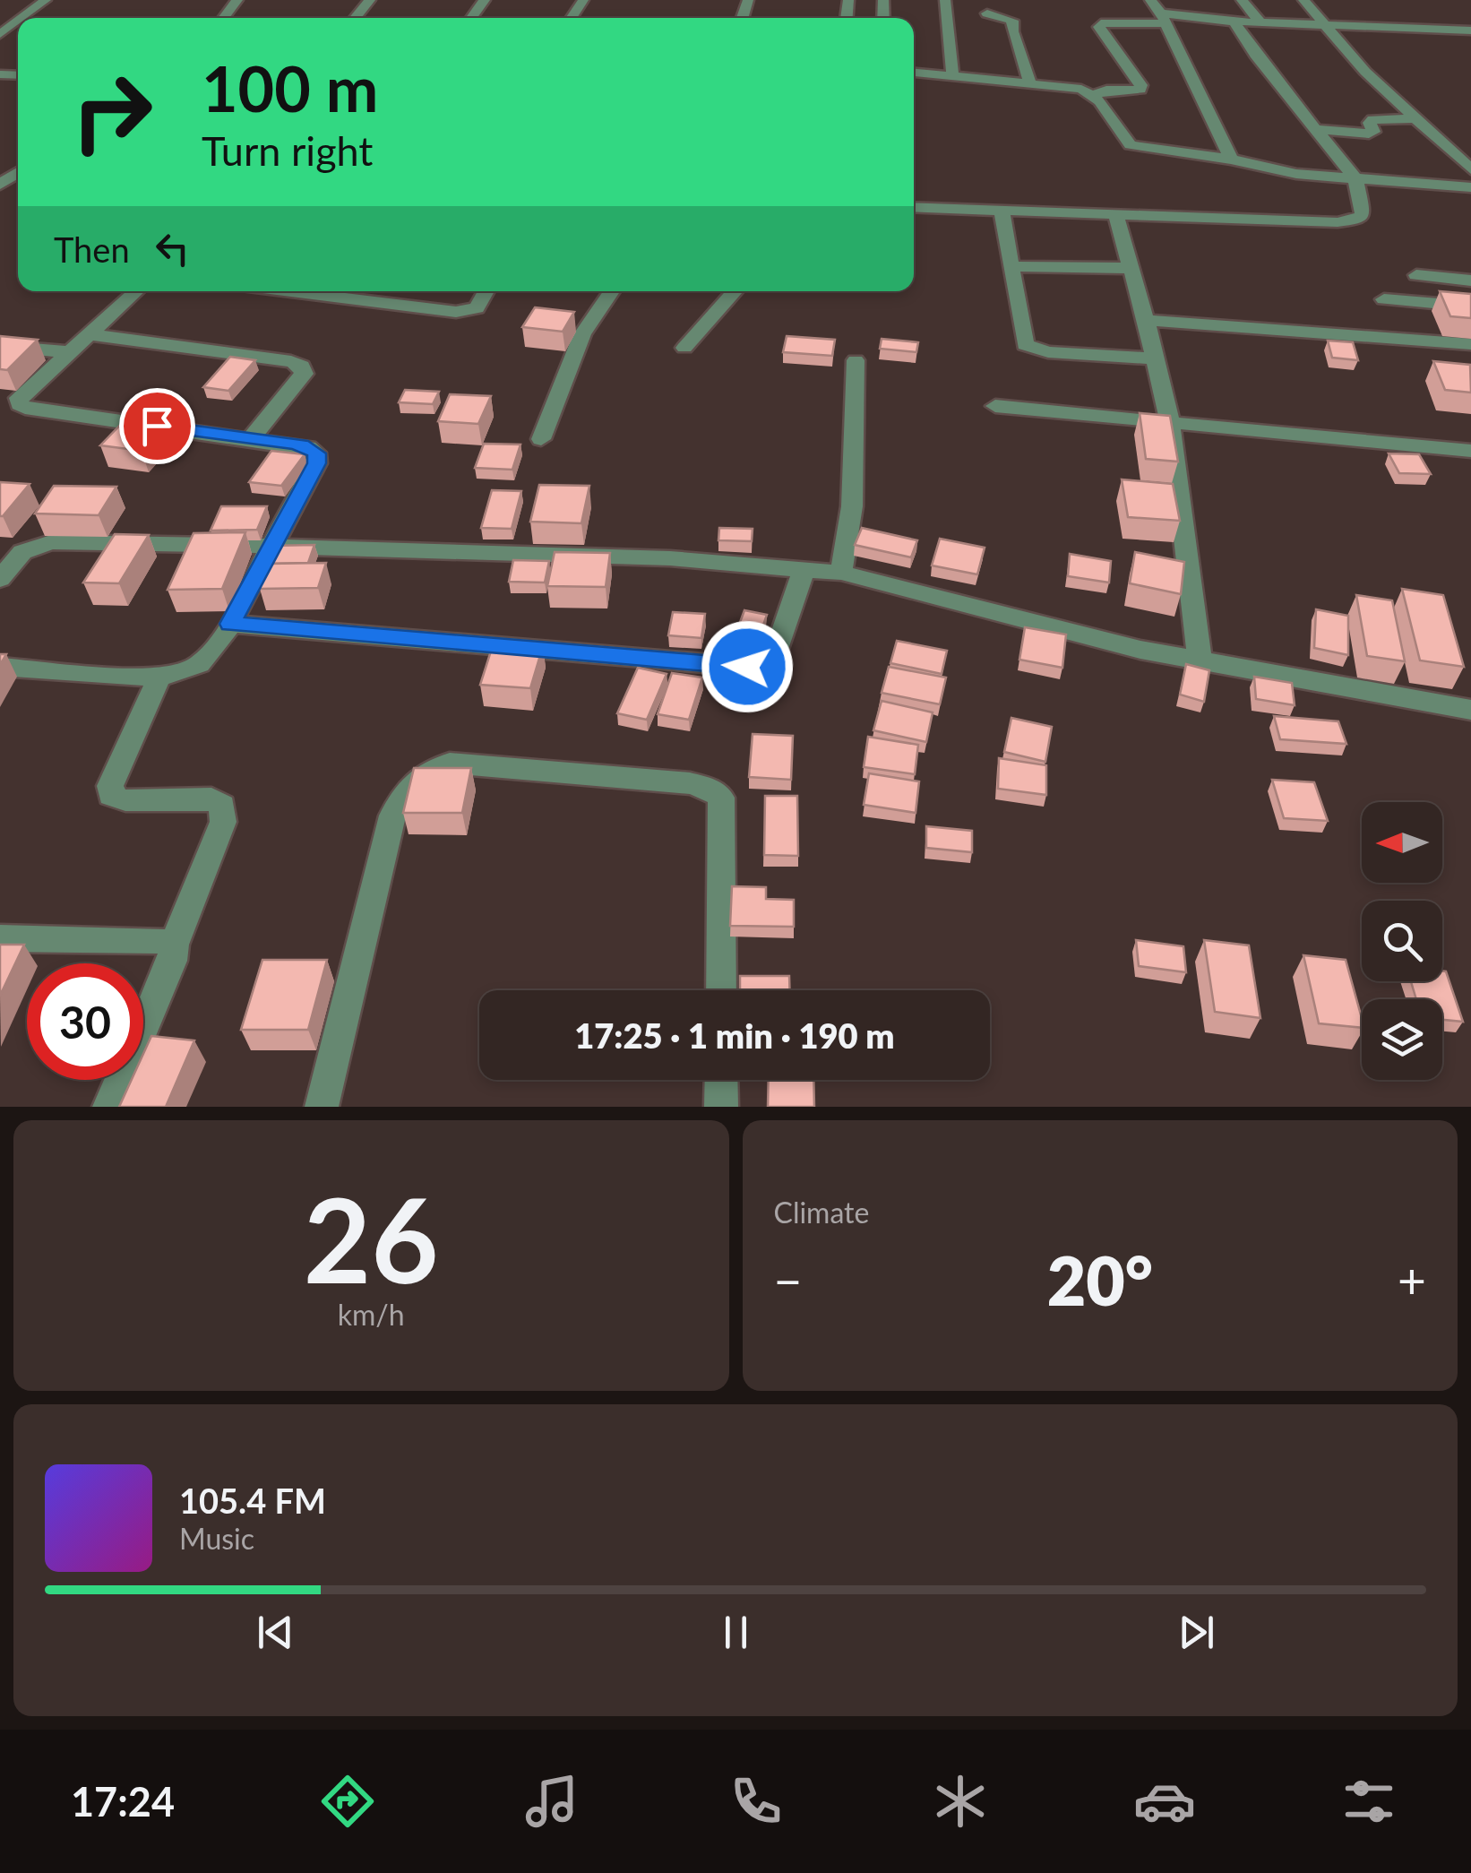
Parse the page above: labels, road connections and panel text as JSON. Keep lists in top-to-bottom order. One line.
{"north":"left","page":{"turn":["100 m","Turn right"],"then":"Then","limit":"30","trip":"17:25 · 1 min · 190 m","tile":[["26","km/h"],"Climate"],"heat":["−","20°","+"],"song":["105.4 FM","Music"],"tabs":"17:24"}}
